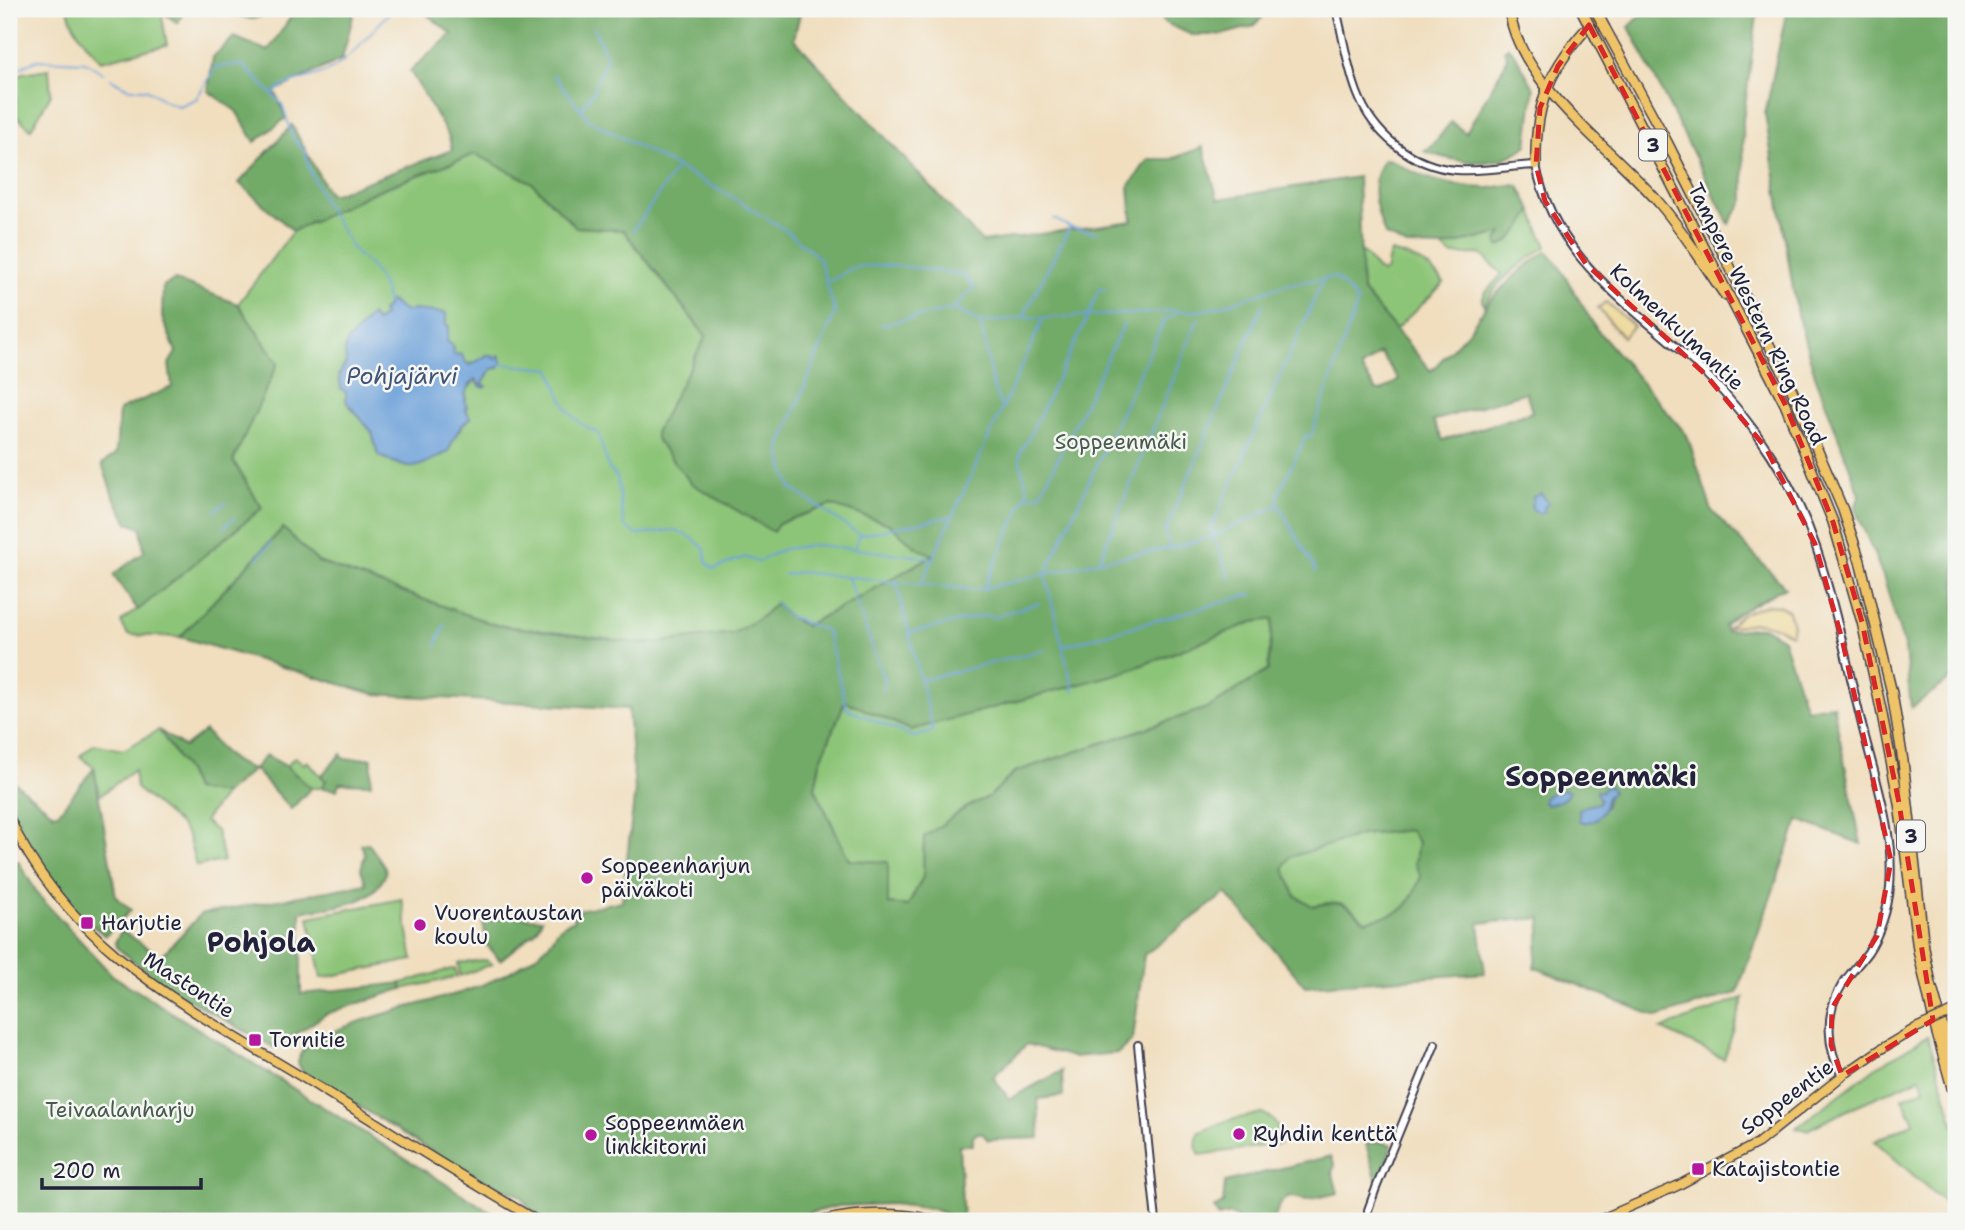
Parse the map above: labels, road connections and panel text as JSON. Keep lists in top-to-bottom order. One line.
{"streets":{"highway":["3","Tampere Western Ring Road"],"main road":["Mastontie","Soppeentie"],"street":["Kolmenkulmantie"]},"crossings":[["Kolmenkulmantie","Soppeentie"]],"districts":["Soppeenmäki","Pohjola"],"water":["Pohjajärvi"],"parks":["Soppeenmäki","Teivaalanharju"],"places":{"other":["Soppeenharjun päiväkoti","Vuorentaustan koulu","Ryhdin kenttä","Soppeenmäen linkkitorni"],"transit":["Harjutie","Tornitie","Katajistontie"]},"scale_bar":"200 m"}
